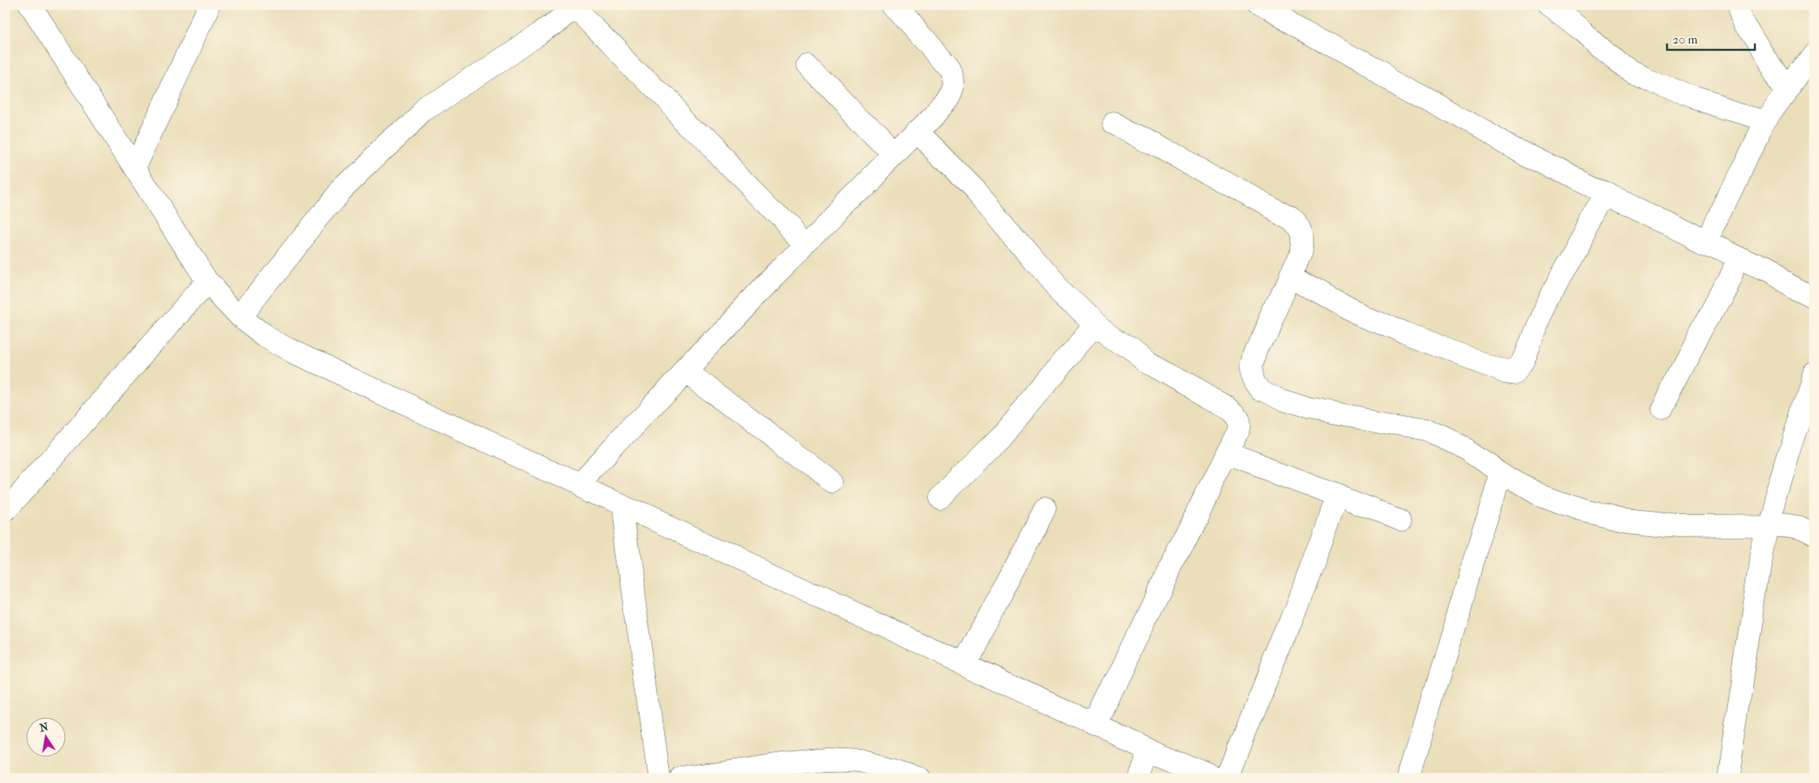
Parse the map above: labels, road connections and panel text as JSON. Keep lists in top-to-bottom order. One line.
{"scale_bar":"20 m","north":"top"}
